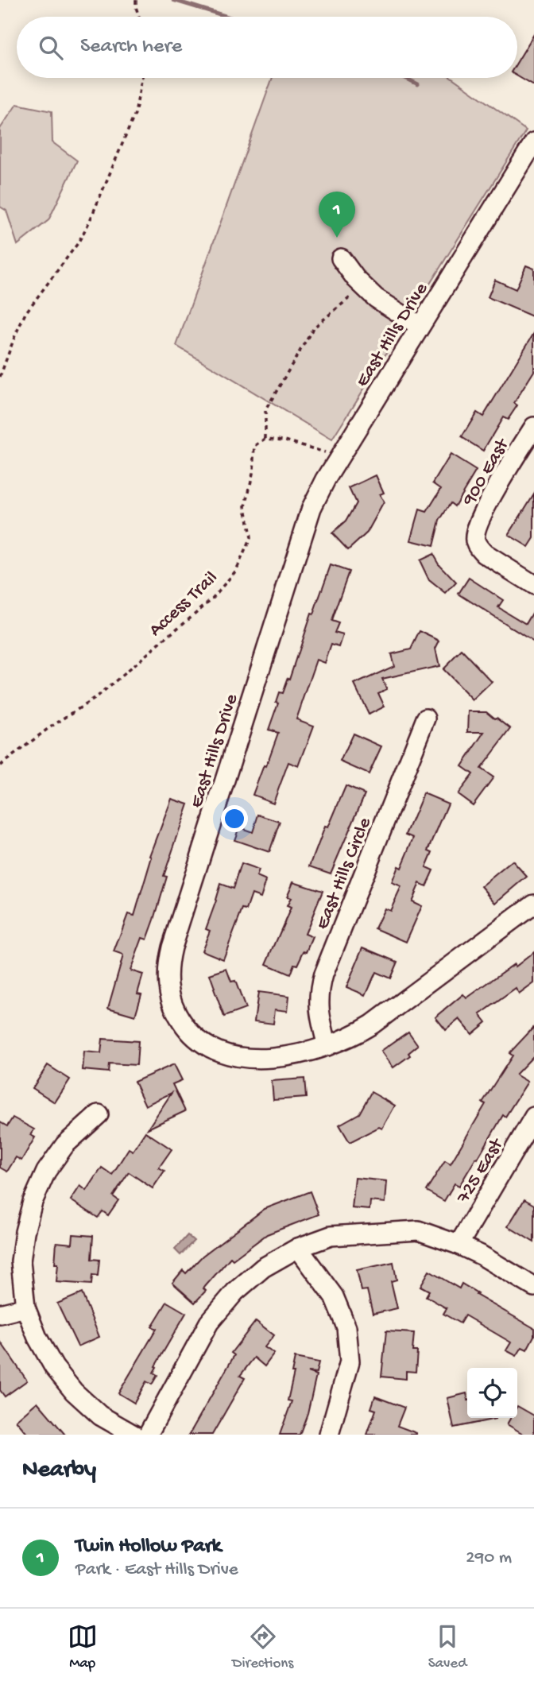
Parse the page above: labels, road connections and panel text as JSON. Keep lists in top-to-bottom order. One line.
{"streets":{"street":["East Hills Drive","900 East","East Hills Circle","725 East"],"path":["Access Trail"]},"crossings":[["East Hills Drive","East Hills Circle"]],"page":{"search":"Search here","pins":"1","heading":"Nearby","list":[{"mark":"1","name":"Twin Hollow Park","note":"Park · East Hills Drive","value":"290 m"}],"nav":["Map","Directions","Saved"]}}
